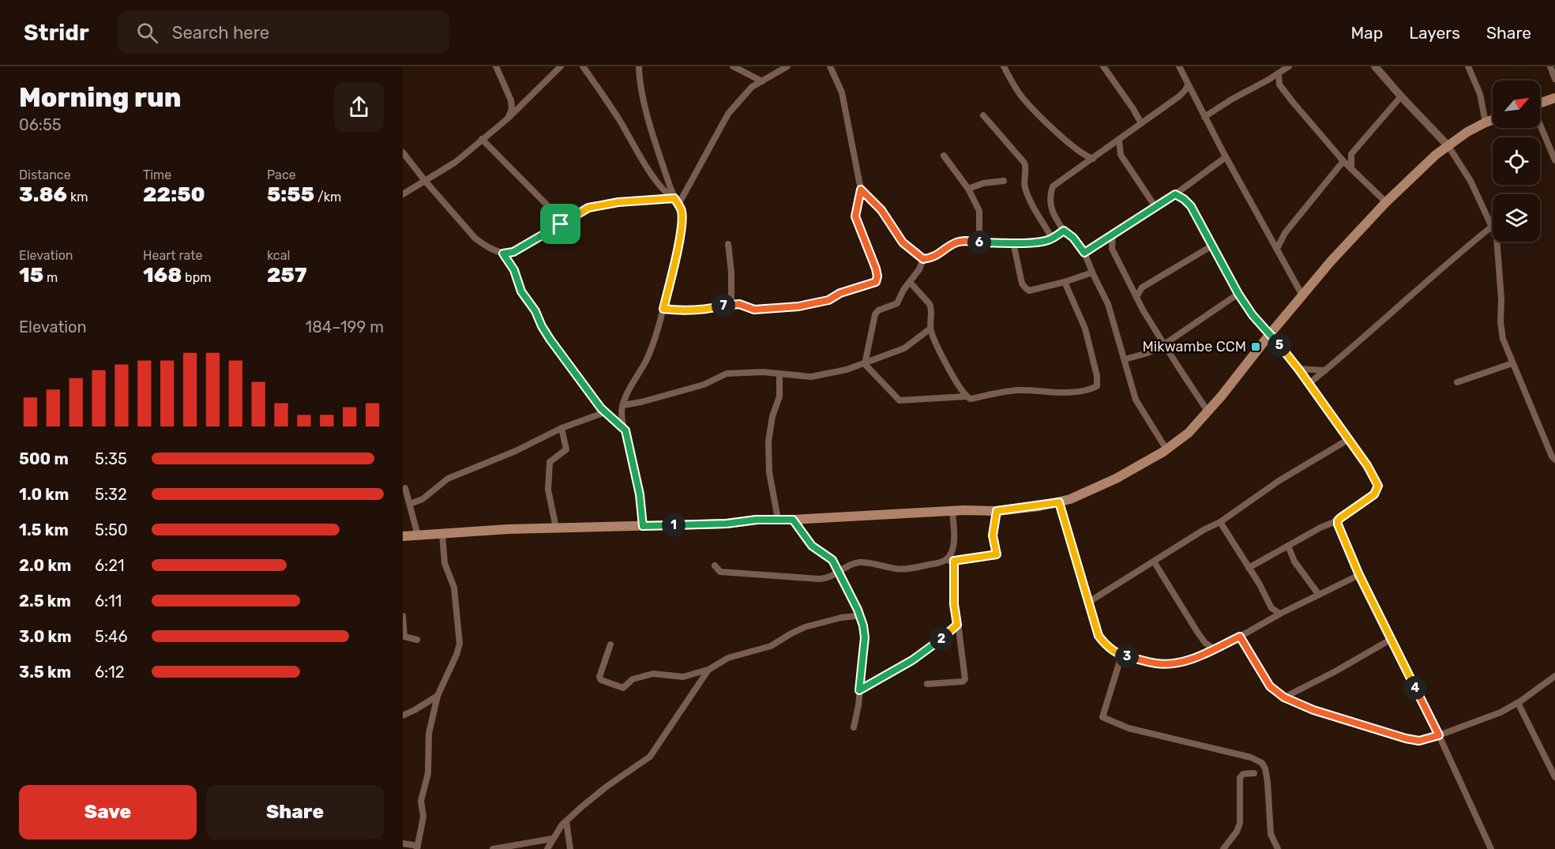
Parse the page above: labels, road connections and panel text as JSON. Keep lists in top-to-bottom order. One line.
{"places":{"transit":["Mikwambe CCM"]},"north":"top right","page":{"header":"Stridr","search":"Search here","nav":["Map","Layers","Share"],"heading":["Morning run","06:55"],"stats":[["Distance","3.86 km"],["Time","22:50"],["Pace","5:55 /km"],["Elevation","15 m"],["Heart rate","168 bpm"],["kcal","257"]],"pins":["6","7","5","1","2","3","4"],"chart":["Elevation","184–199 m"],"list":[{"name":"500 m","note":"5:35"},{"name":"1.0 km","note":"5:32"},{"name":"1.5 km","note":"5:50"},{"name":"2.0 km","note":"6:21"},{"name":"2.5 km","note":"6:11"},{"name":"3.0 km","note":"5:46"},{"name":"3.5 km","note":"6:12"}],"buttons":["Save","Share"]}}
